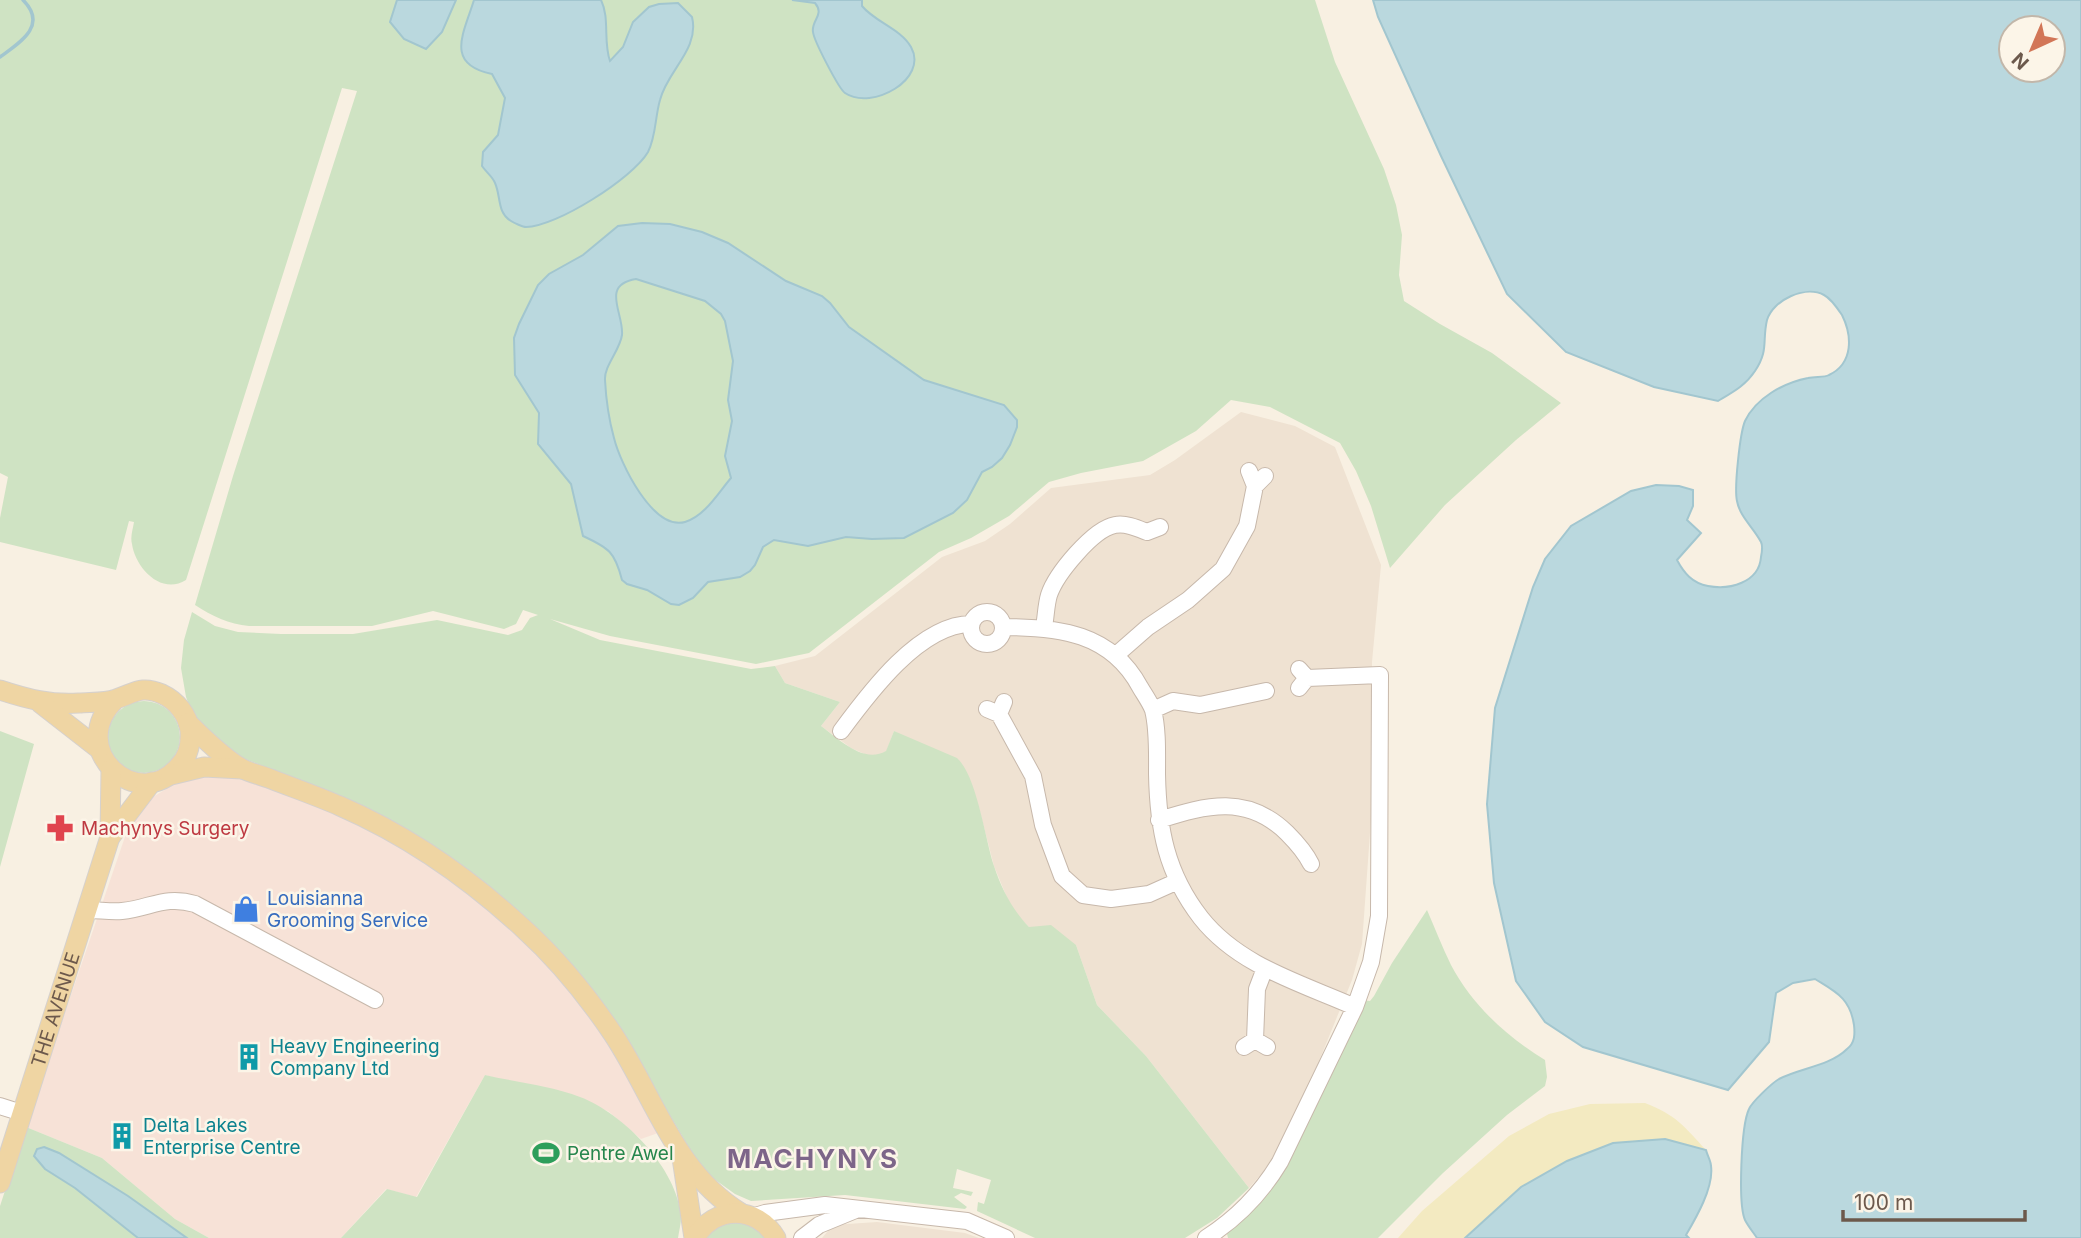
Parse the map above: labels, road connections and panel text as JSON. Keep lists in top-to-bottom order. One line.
{"streets":{"main road":["THE AVENUE"]},"districts":["MACHYNYS"],"places":{"pharmacy":["Machynys Surgery"],"shop":["Louisianna Grooming Service"],"building":["Heavy Engineering Company Ltd","Delta Lakes Enterprise Centre"],"sports":["Pentre Awel"]},"scale_bar":"100 m","north":"bottom left"}
